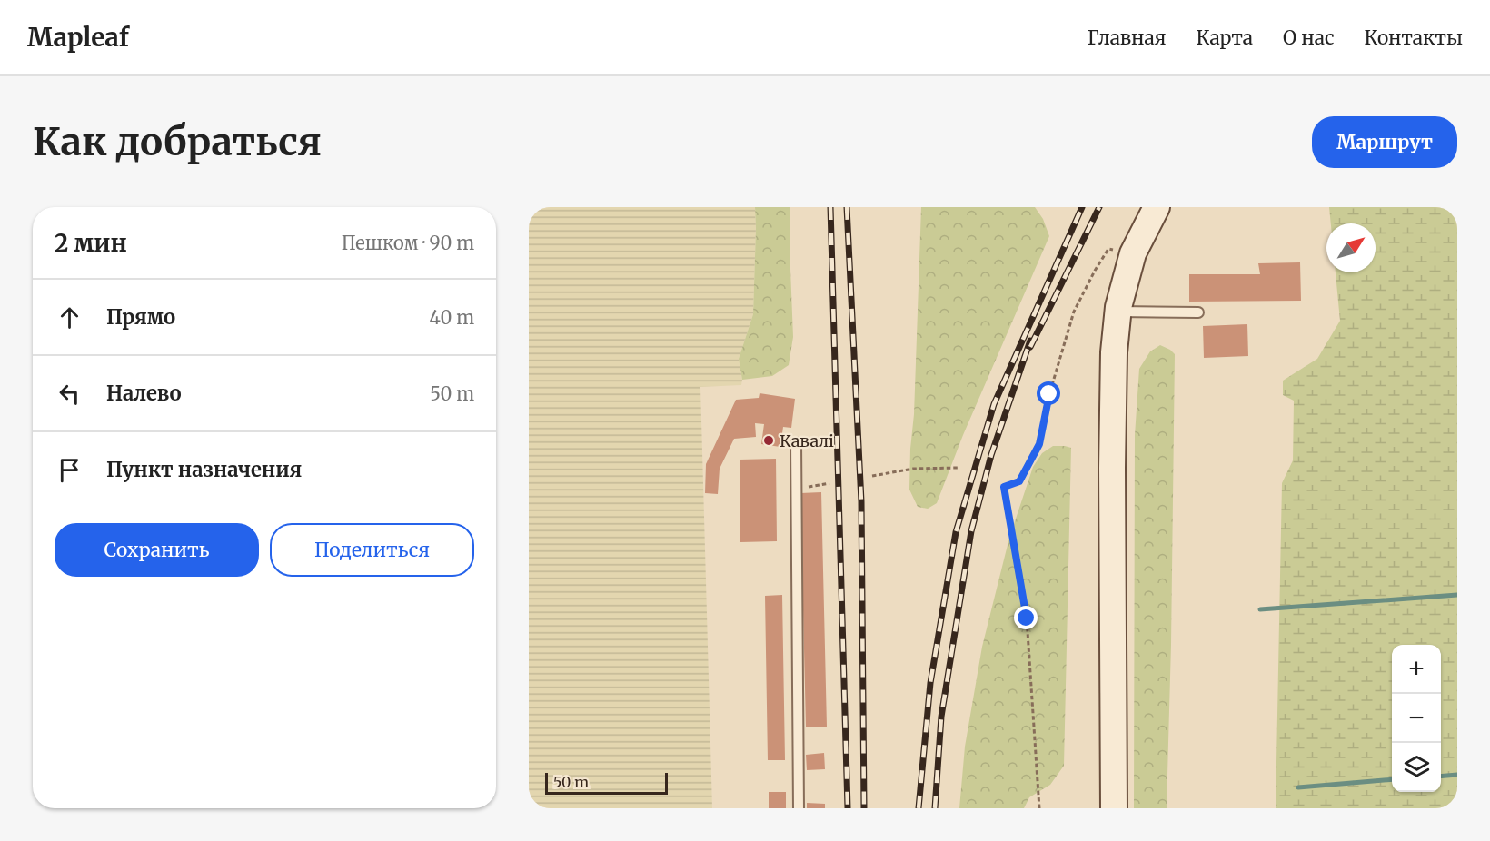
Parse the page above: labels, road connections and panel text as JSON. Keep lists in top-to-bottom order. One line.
{"places":["Кавалі"],"scale_bar":"50 m","north":"top right","page":{"header":"Mapleaf","nav":["Главная","Карта","О нас","Контакты"],"buttons":["Маршрут",["Сохранить","Поделиться"]],"title":"Как добраться","heading":["2 мин","Пешком · 90 m"],"list":[["Прямо","40 m"],["Налево","50 m"],"Пункт назначения"],"map_buttons":["+","−"],"scale":"50 m"}}
